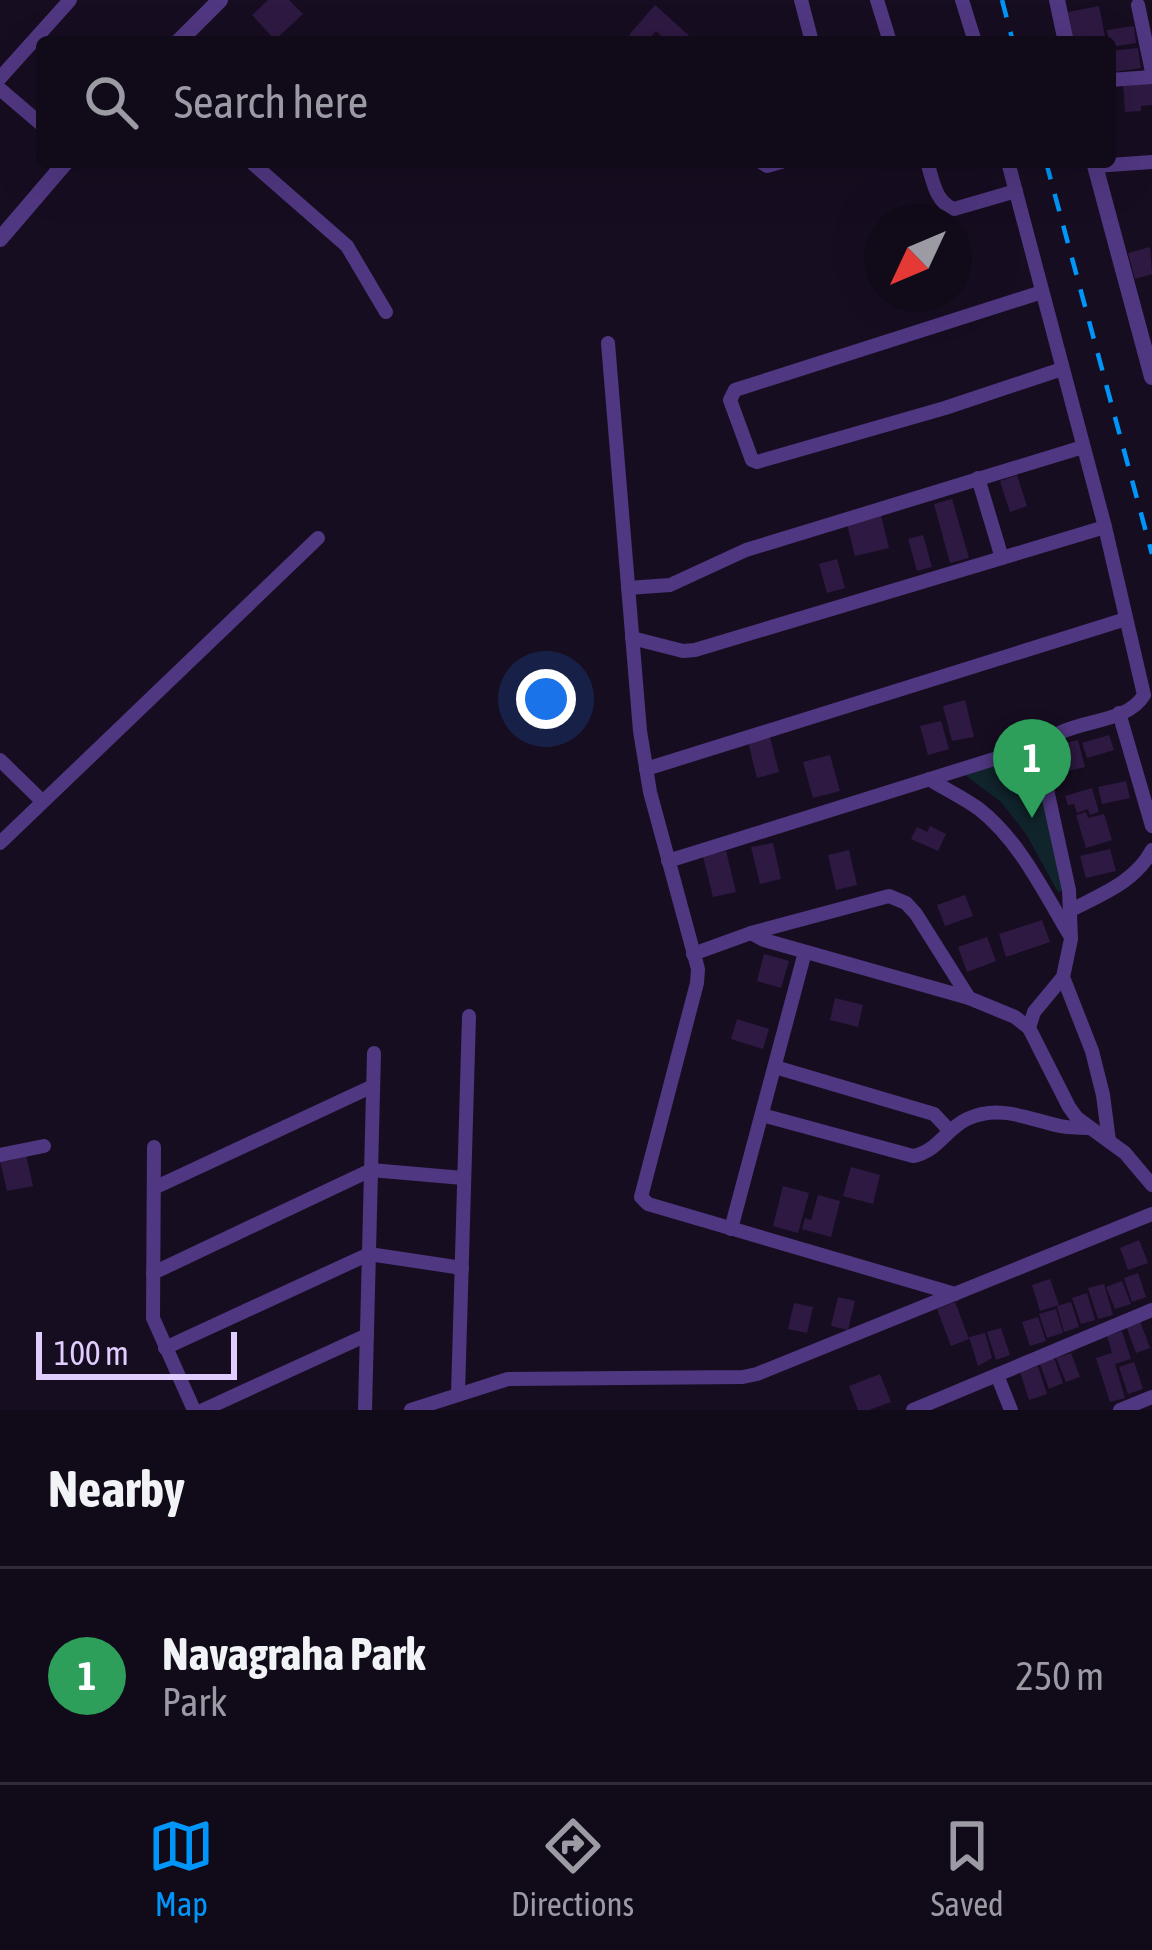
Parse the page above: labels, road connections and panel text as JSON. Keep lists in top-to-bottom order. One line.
{"scale_bar":"100 m","north":"bottom left","page":{"search":"Search here","pins":"1","scale":"100 m","heading":"Nearby","list":[{"mark":"1","name":"Navagraha Park","note":"Park","value":"250 m"}],"nav":["Map","Directions","Saved"]}}
